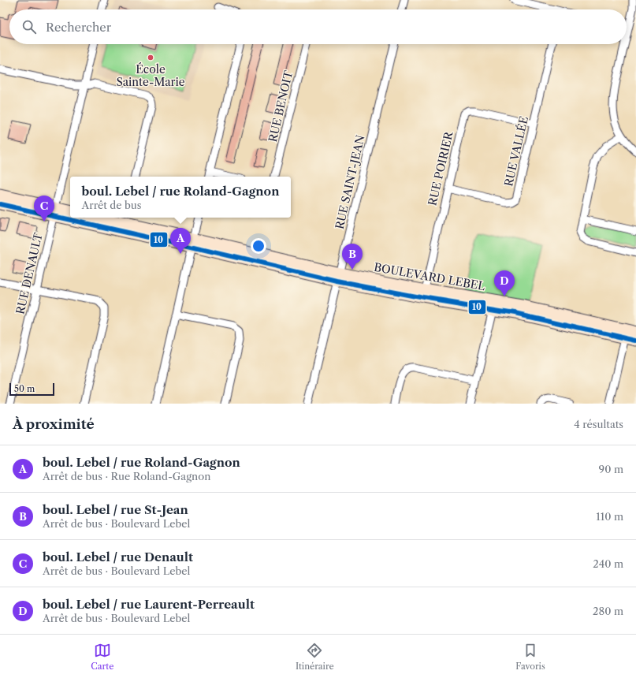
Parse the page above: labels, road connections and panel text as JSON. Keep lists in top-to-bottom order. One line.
{"streets":{"street":["RUE BENOIT","RUE VALLÉE","RUE POIRIER","RUE SAINT-JEAN","RUE DENAULT","BOULEVARD LEBEL"]},"crossings":[["RUE VALLÉE","RUE POIRIER"],["RUE POIRIER","BOULEVARD LEBEL"],["RUE SAINT-JEAN","BOULEVARD LEBEL"],["RUE DENAULT","BOULEVARD LEBEL"]],"places":["École Sainte-Marie"],"lines":["transit line 10"],"scale_bar":"50 m","page":{"search":"Rechercher","popup":["boul. Lebel / rue Roland-Gagnon","Arrêt de bus"],"pins":["C","A","B","D"],"scale":"50 m","heading":["À proximité","4 résultats"],"list":[{"mark":"A","name":"boul. Lebel / rue Roland-Gagnon","note":"Arrêt de bus · Rue Roland-Gagnon","value":"90 m"},{"mark":"B","name":"boul. Lebel / rue St-Jean","note":"Arrêt de bus · Boulevard Lebel","value":"110 m"},{"mark":"C","name":"boul. Lebel / rue Denault","note":"Arrêt de bus · Boulevard Lebel","value":"240 m"},{"mark":"D","name":"boul. Lebel / rue Laurent-Perreault","note":"Arrêt de bus · Boulevard Lebel","value":"280 m"}],"nav":["Carte","Itinéraire","Favoris"]}}
